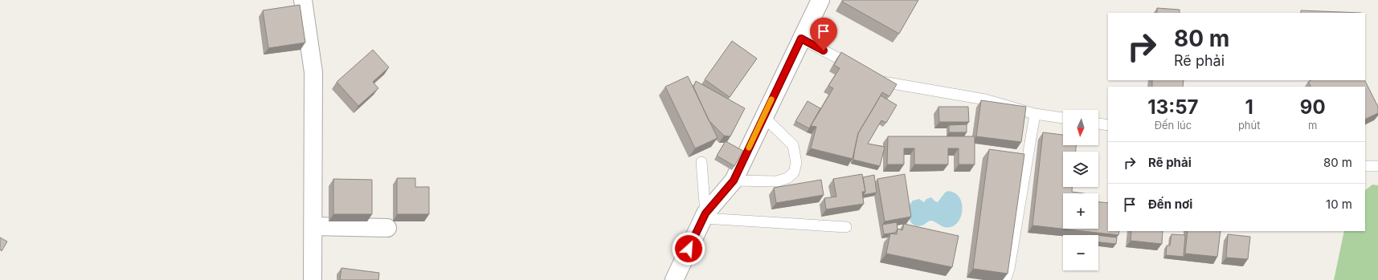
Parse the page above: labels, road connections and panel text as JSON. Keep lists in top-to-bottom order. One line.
{"north":"bottom","page":{"turn":["80 m","Rẽ phải"],"eta":["13:57","Đến lúc","1","phút","90","m"],"map_buttons":["+","−"],"list":[{"name":"Rẽ phải","value":"80 m"},{"name":"Đến nơi","value":"10 m"}]}}
